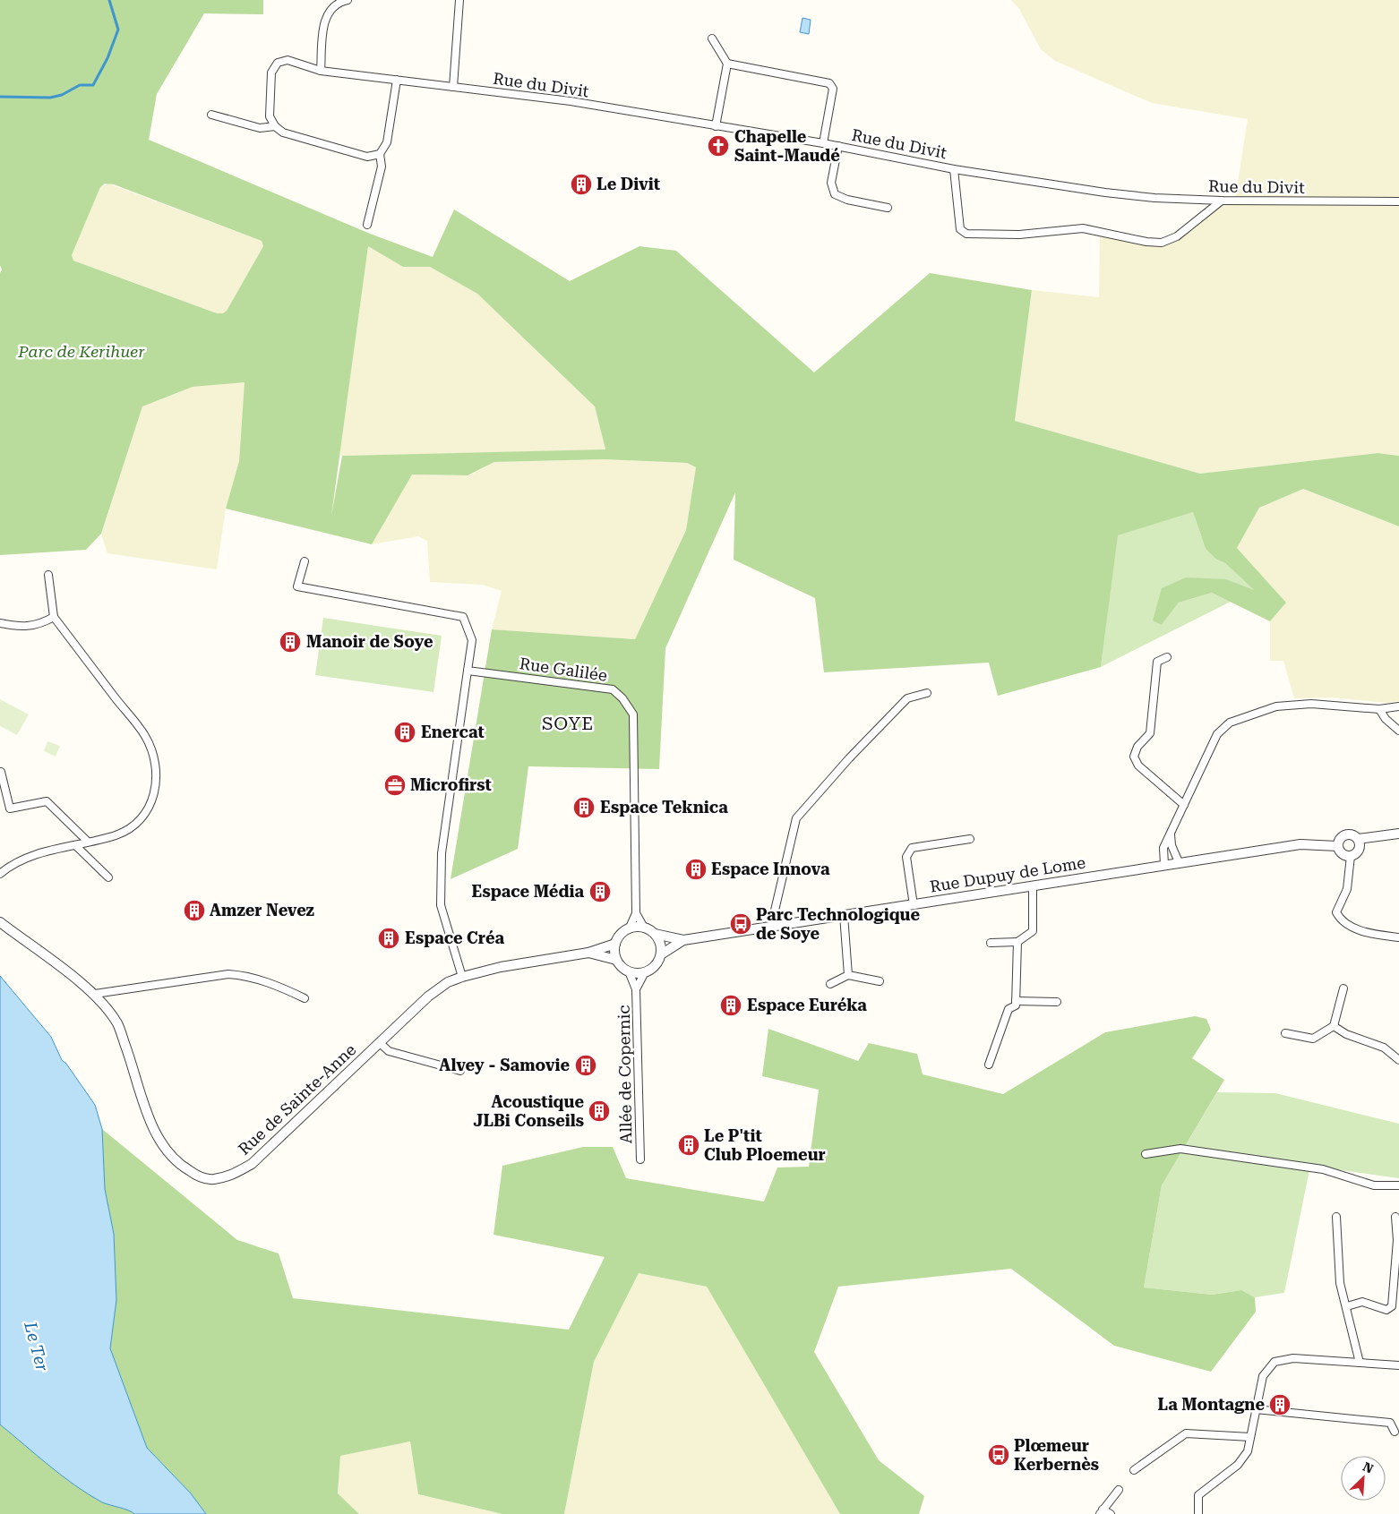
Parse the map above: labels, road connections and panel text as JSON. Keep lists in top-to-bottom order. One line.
{"streets":{"street":["Rue du Divit","Rue Galilée","Rue Dupuy de Lome","Allée de Copernic","Rue de Sainte-Anne"]},"crossings":[["Rue Galilée","Rue Dupuy de Lome"],["Rue Galilée","Allée de Copernic"],["Rue Galilée","Rue de Sainte-Anne"],["Rue Dupuy de Lome","Allée de Copernic"],["Rue Dupuy de Lome","Rue de Sainte-Anne"],["Allée de Copernic","Rue de Sainte-Anne"]],"districts":["SOYE"],"water":["Le Ter"],"parks":["Parc de Kerihuer"],"places":{"church":["Chapelle Saint-Maudé"],"building":["Le Divit","Manoir de Soye","Enercat","Espace Teknica","Espace Innova","Espace Média","Amzer Nevez","Espace Créa","Espace Euréka","Alvey - Samovie","Acoustique JLBi Conseils","Le P'tit Club Ploemeur","La Montagne"],"office":["Microfirst"],"bus stop":["Parc Technologique de Soye","Plœmeur Kerbernès"]},"north":"top right"}
